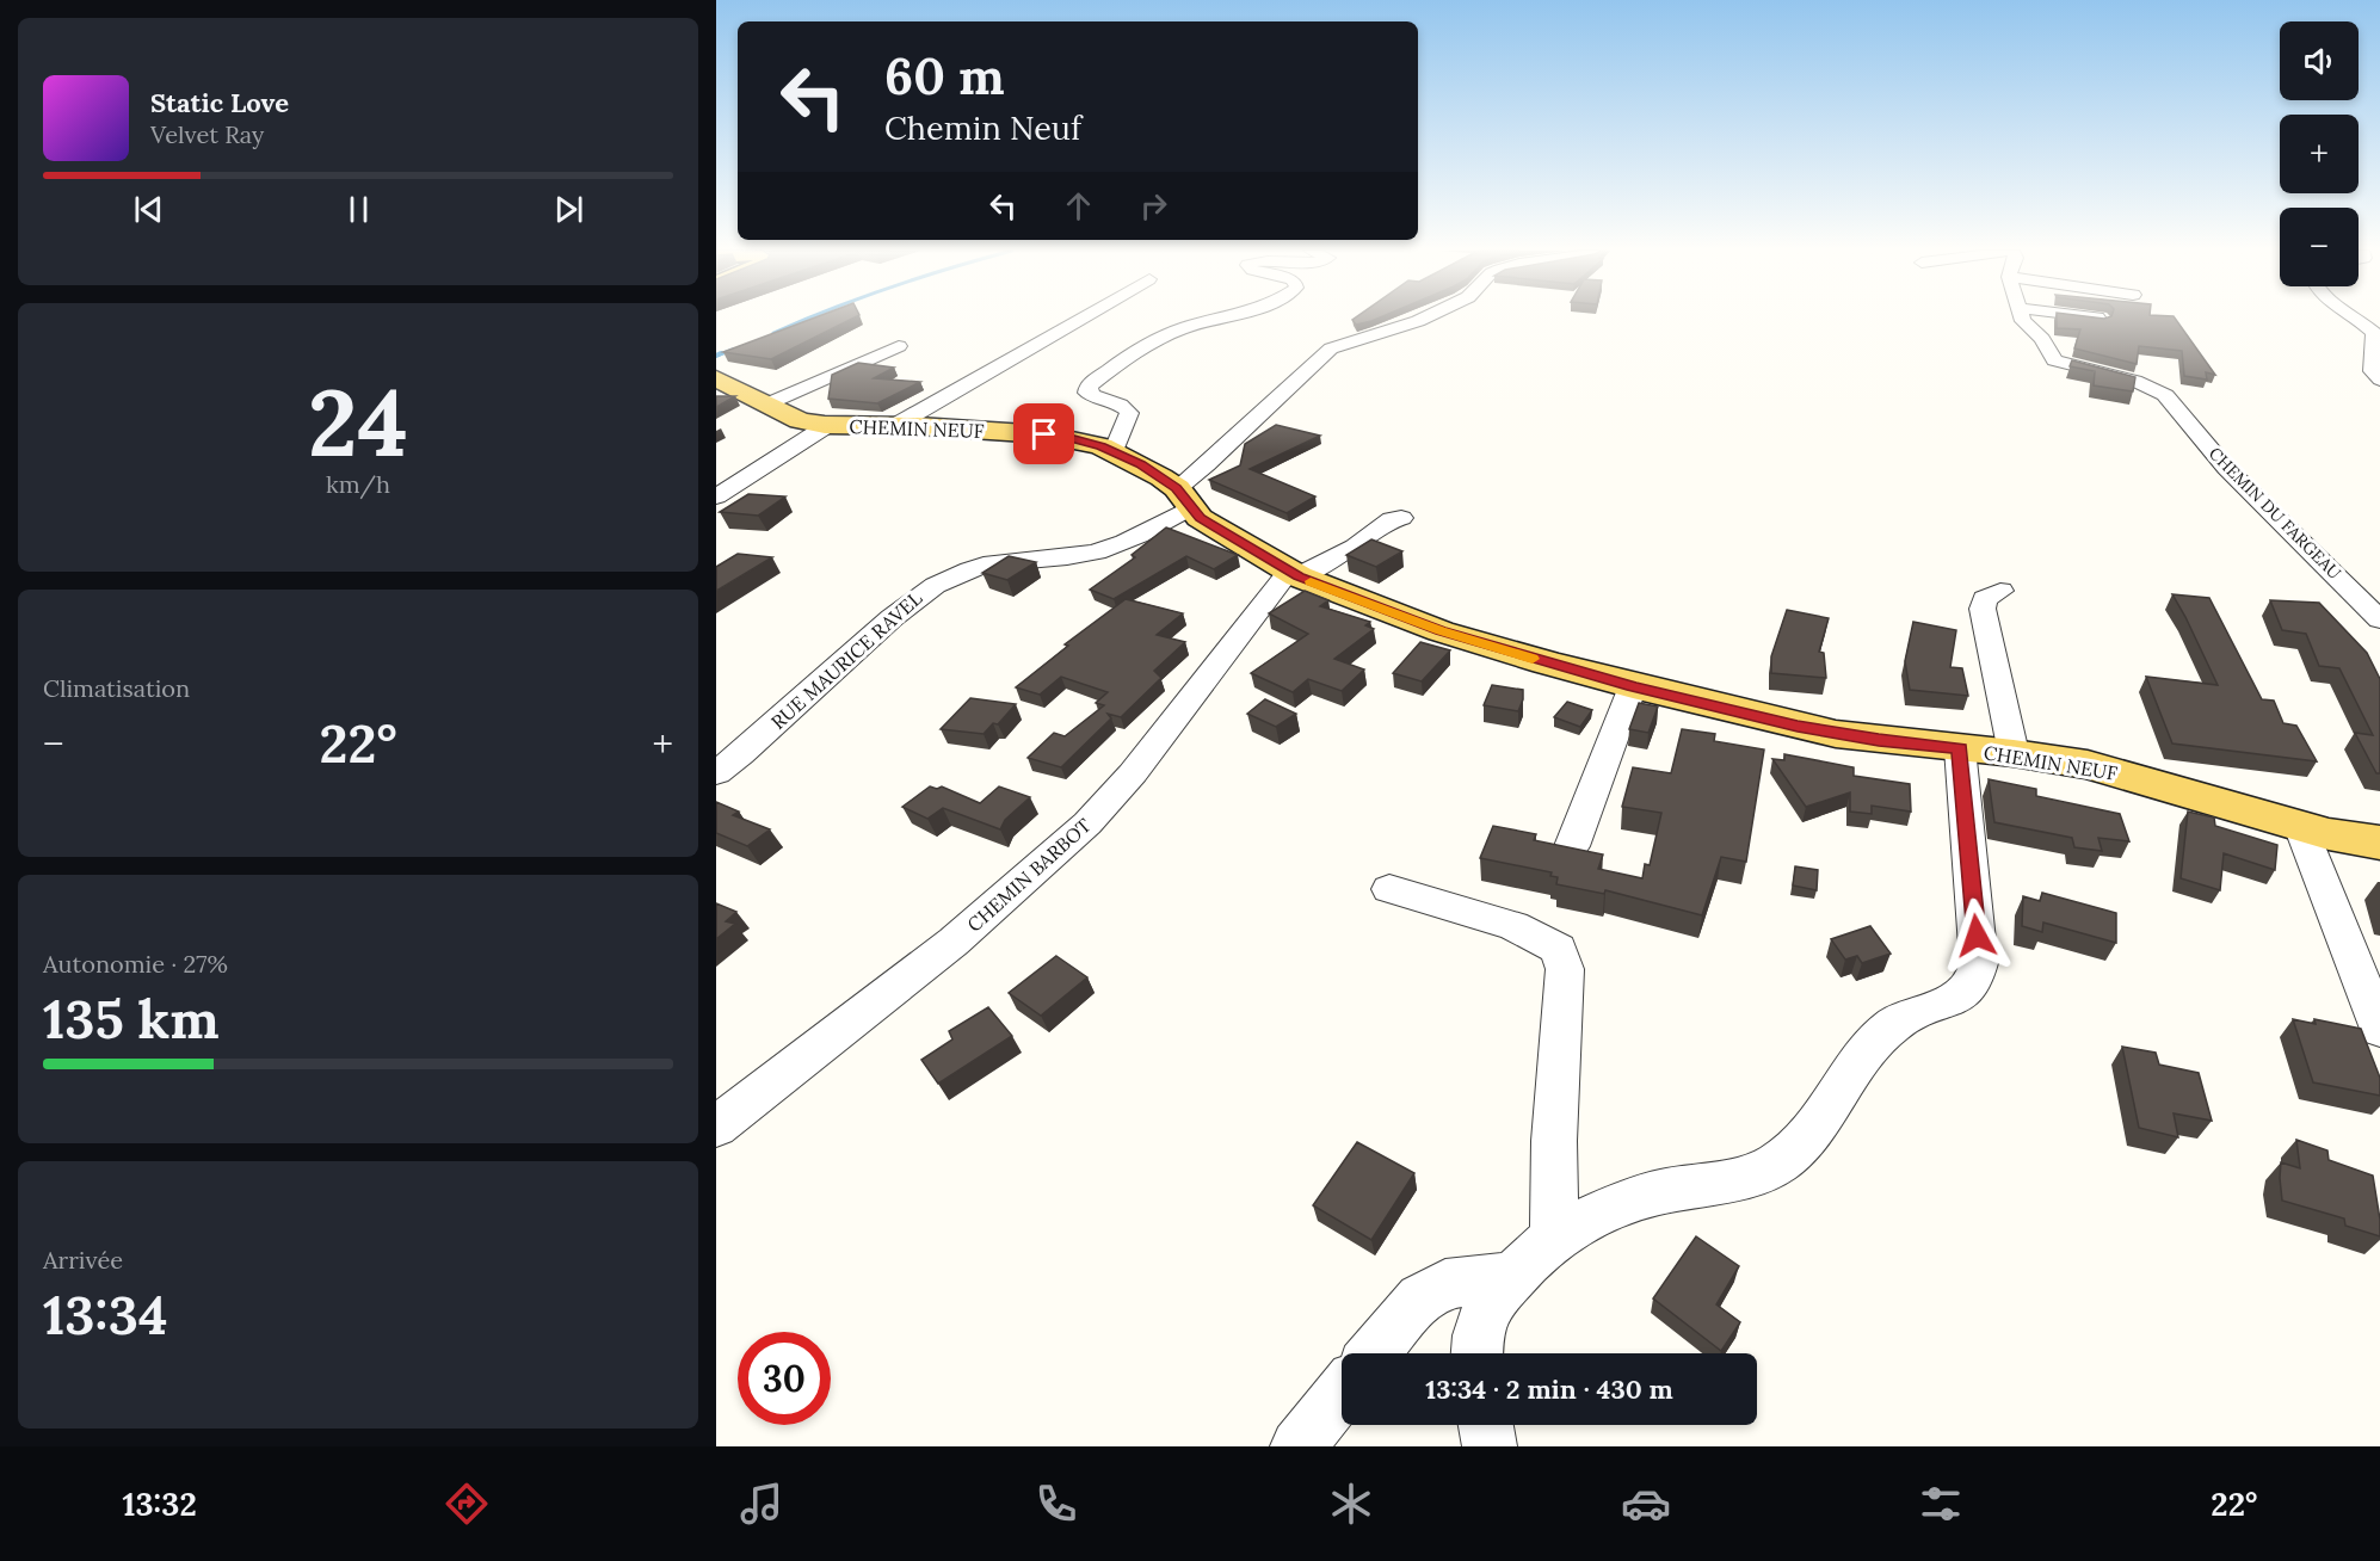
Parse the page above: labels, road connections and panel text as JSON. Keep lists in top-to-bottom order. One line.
{"streets":{"main road":["CHEMIN NEUF"],"street":["CHEMIN DU FARGEAU","RUE MAURICE RAVEL","CHEMIN BARBOT"]},"crossings":[["CHEMIN NEUF","RUE MAURICE RAVEL"],["CHEMIN NEUF","CHEMIN BARBOT"]],"page":{"map_buttons":["+","−"],"turn":["60 m","Chemin Neuf"],"song":["Static Love","Velvet Ray"],"tile":[["24","km/h"],"Climatisation",["Autonomie · 27%","135 km"],["Arrivée","13:34"]],"heat":["−","22°","+"],"limit":"30","trip":"13:34 · 2 min · 430 m","tabs":["13:32","22°"]}}
